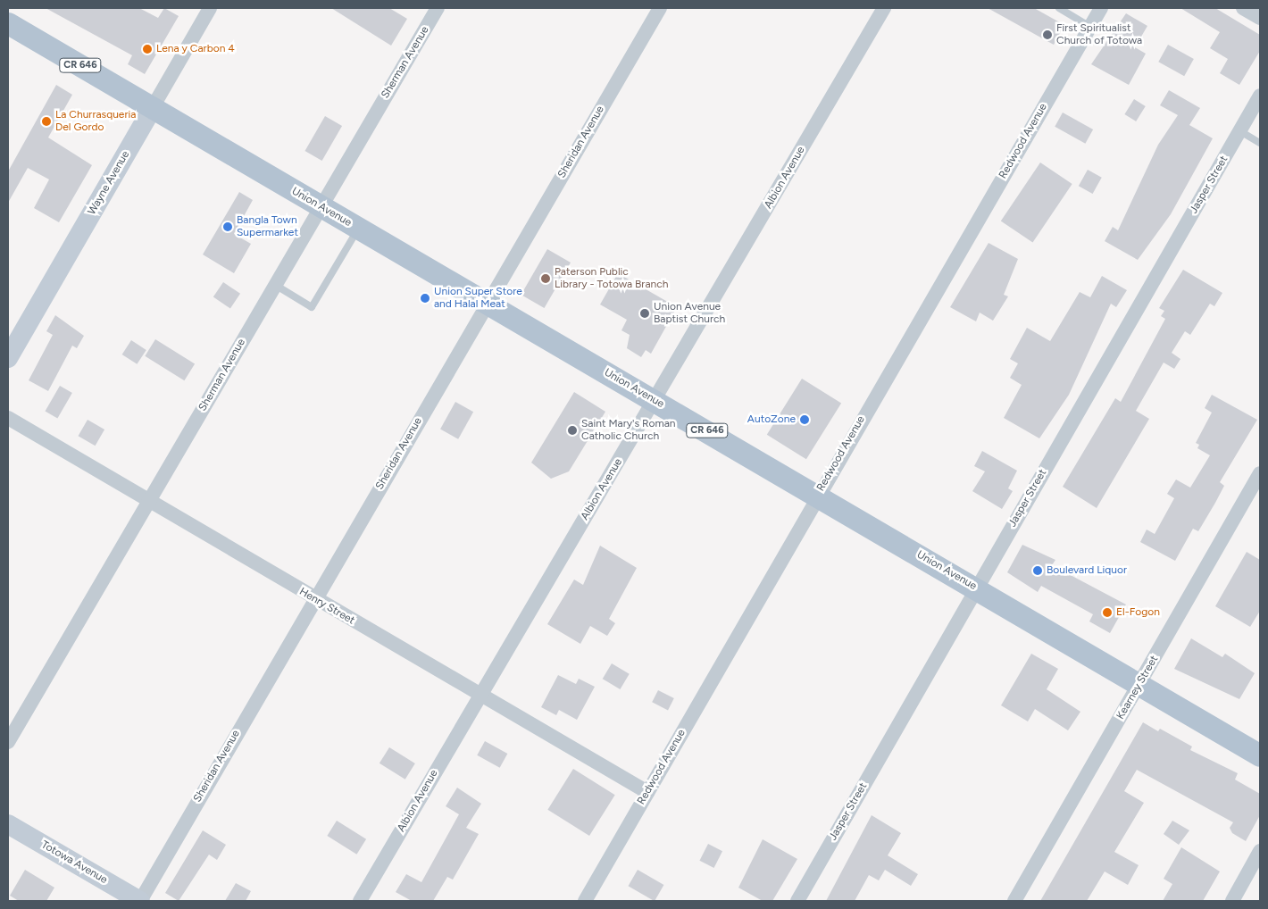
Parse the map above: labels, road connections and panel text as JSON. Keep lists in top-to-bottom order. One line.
{"streets":{"main road":["CR 646","Wayne Avenue","Union Avenue","Totowa Avenue"],"street":["Sherman Avenue","Redwood Avenue","Sheridan Avenue","Albion Avenue","Jasper Street","Henry Street","Kearney Street"]},"crossings":[["Sherman Avenue","Union Avenue"],["Sherman Avenue","Henry Street"],["Redwood Avenue","Union Avenue"],["Redwood Avenue","Henry Street"],["Sheridan Avenue","Union Avenue"],["Sheridan Avenue","Henry Street"],["Sheridan Avenue","Totowa Avenue"],["Albion Avenue","Union Avenue"],["Albion Avenue","Henry Street"],["Wayne Avenue","Union Avenue"],["Jasper Street","Union Avenue"],["Union Avenue","Kearney Street"]],"places":["First Spiritualist Church of Totowa","Lena y Carbon 4","La Churrasqueria Del Gordo","Bangla Town Supermarket","Paterson Public Library - Totowa Branch","Union Super Store and Halal Meat","Union Avenue Baptist Church","AutoZone","Saint Mary's Roman Catholic Church","Boulevard Liquor","El-Fogon"]}
